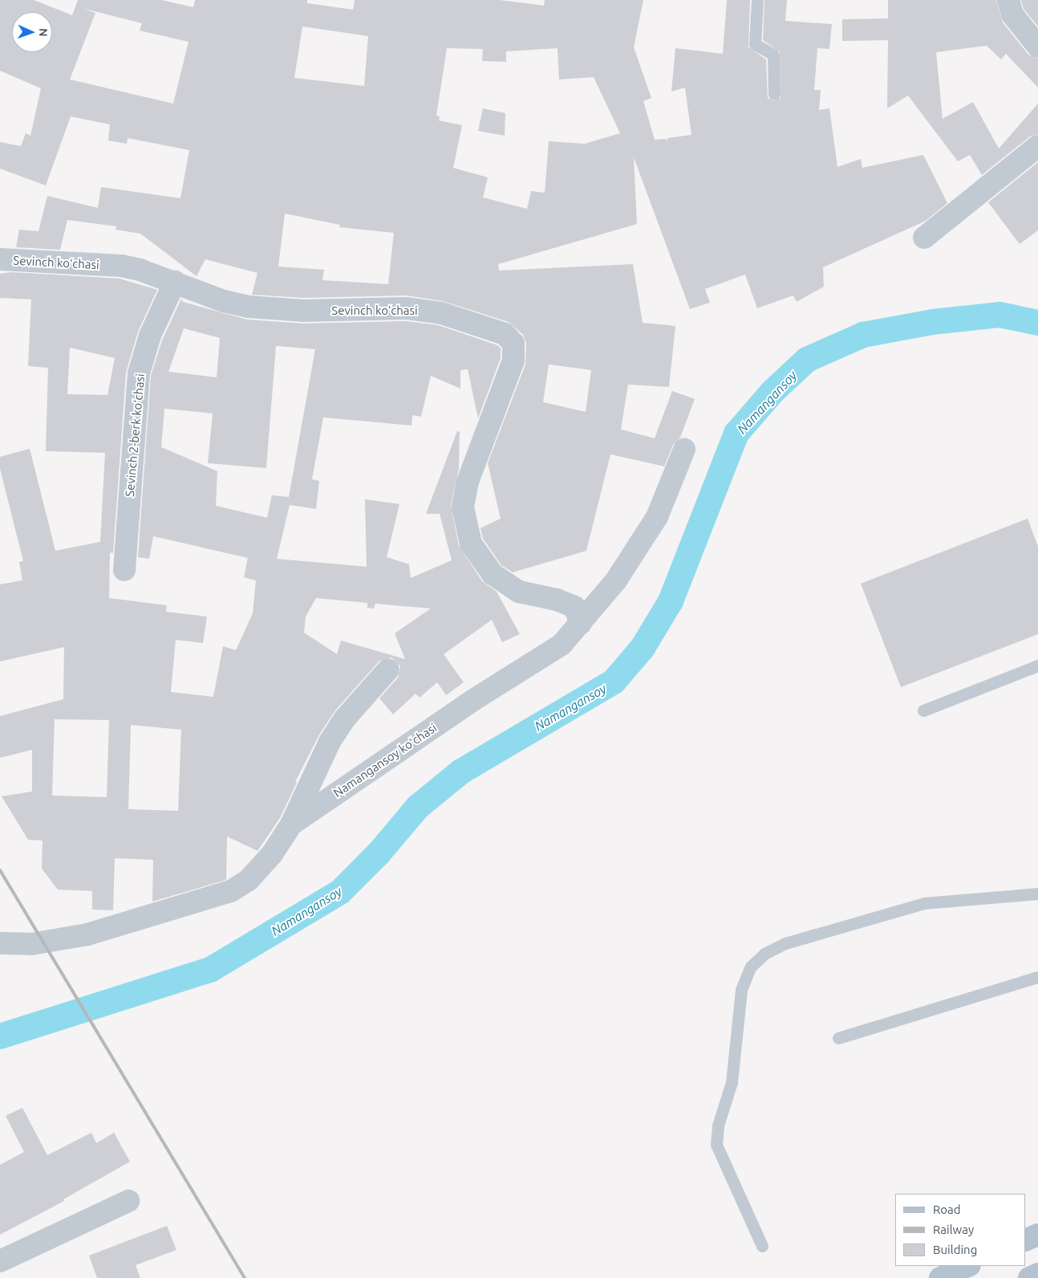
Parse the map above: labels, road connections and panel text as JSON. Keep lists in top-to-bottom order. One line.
{"streets":{"street":["Sevinch koʻchasi","Sevinch 2-berk koʻchasi","Namangansoy koʻchasi"]},"crossings":[["Sevinch koʻchasi","Sevinch 2-berk koʻchasi"],["Sevinch koʻchasi","Namangansoy koʻchasi"]],"water":["Namangansoy"],"legend":["Road","Railway","Building"],"north":"right"}
